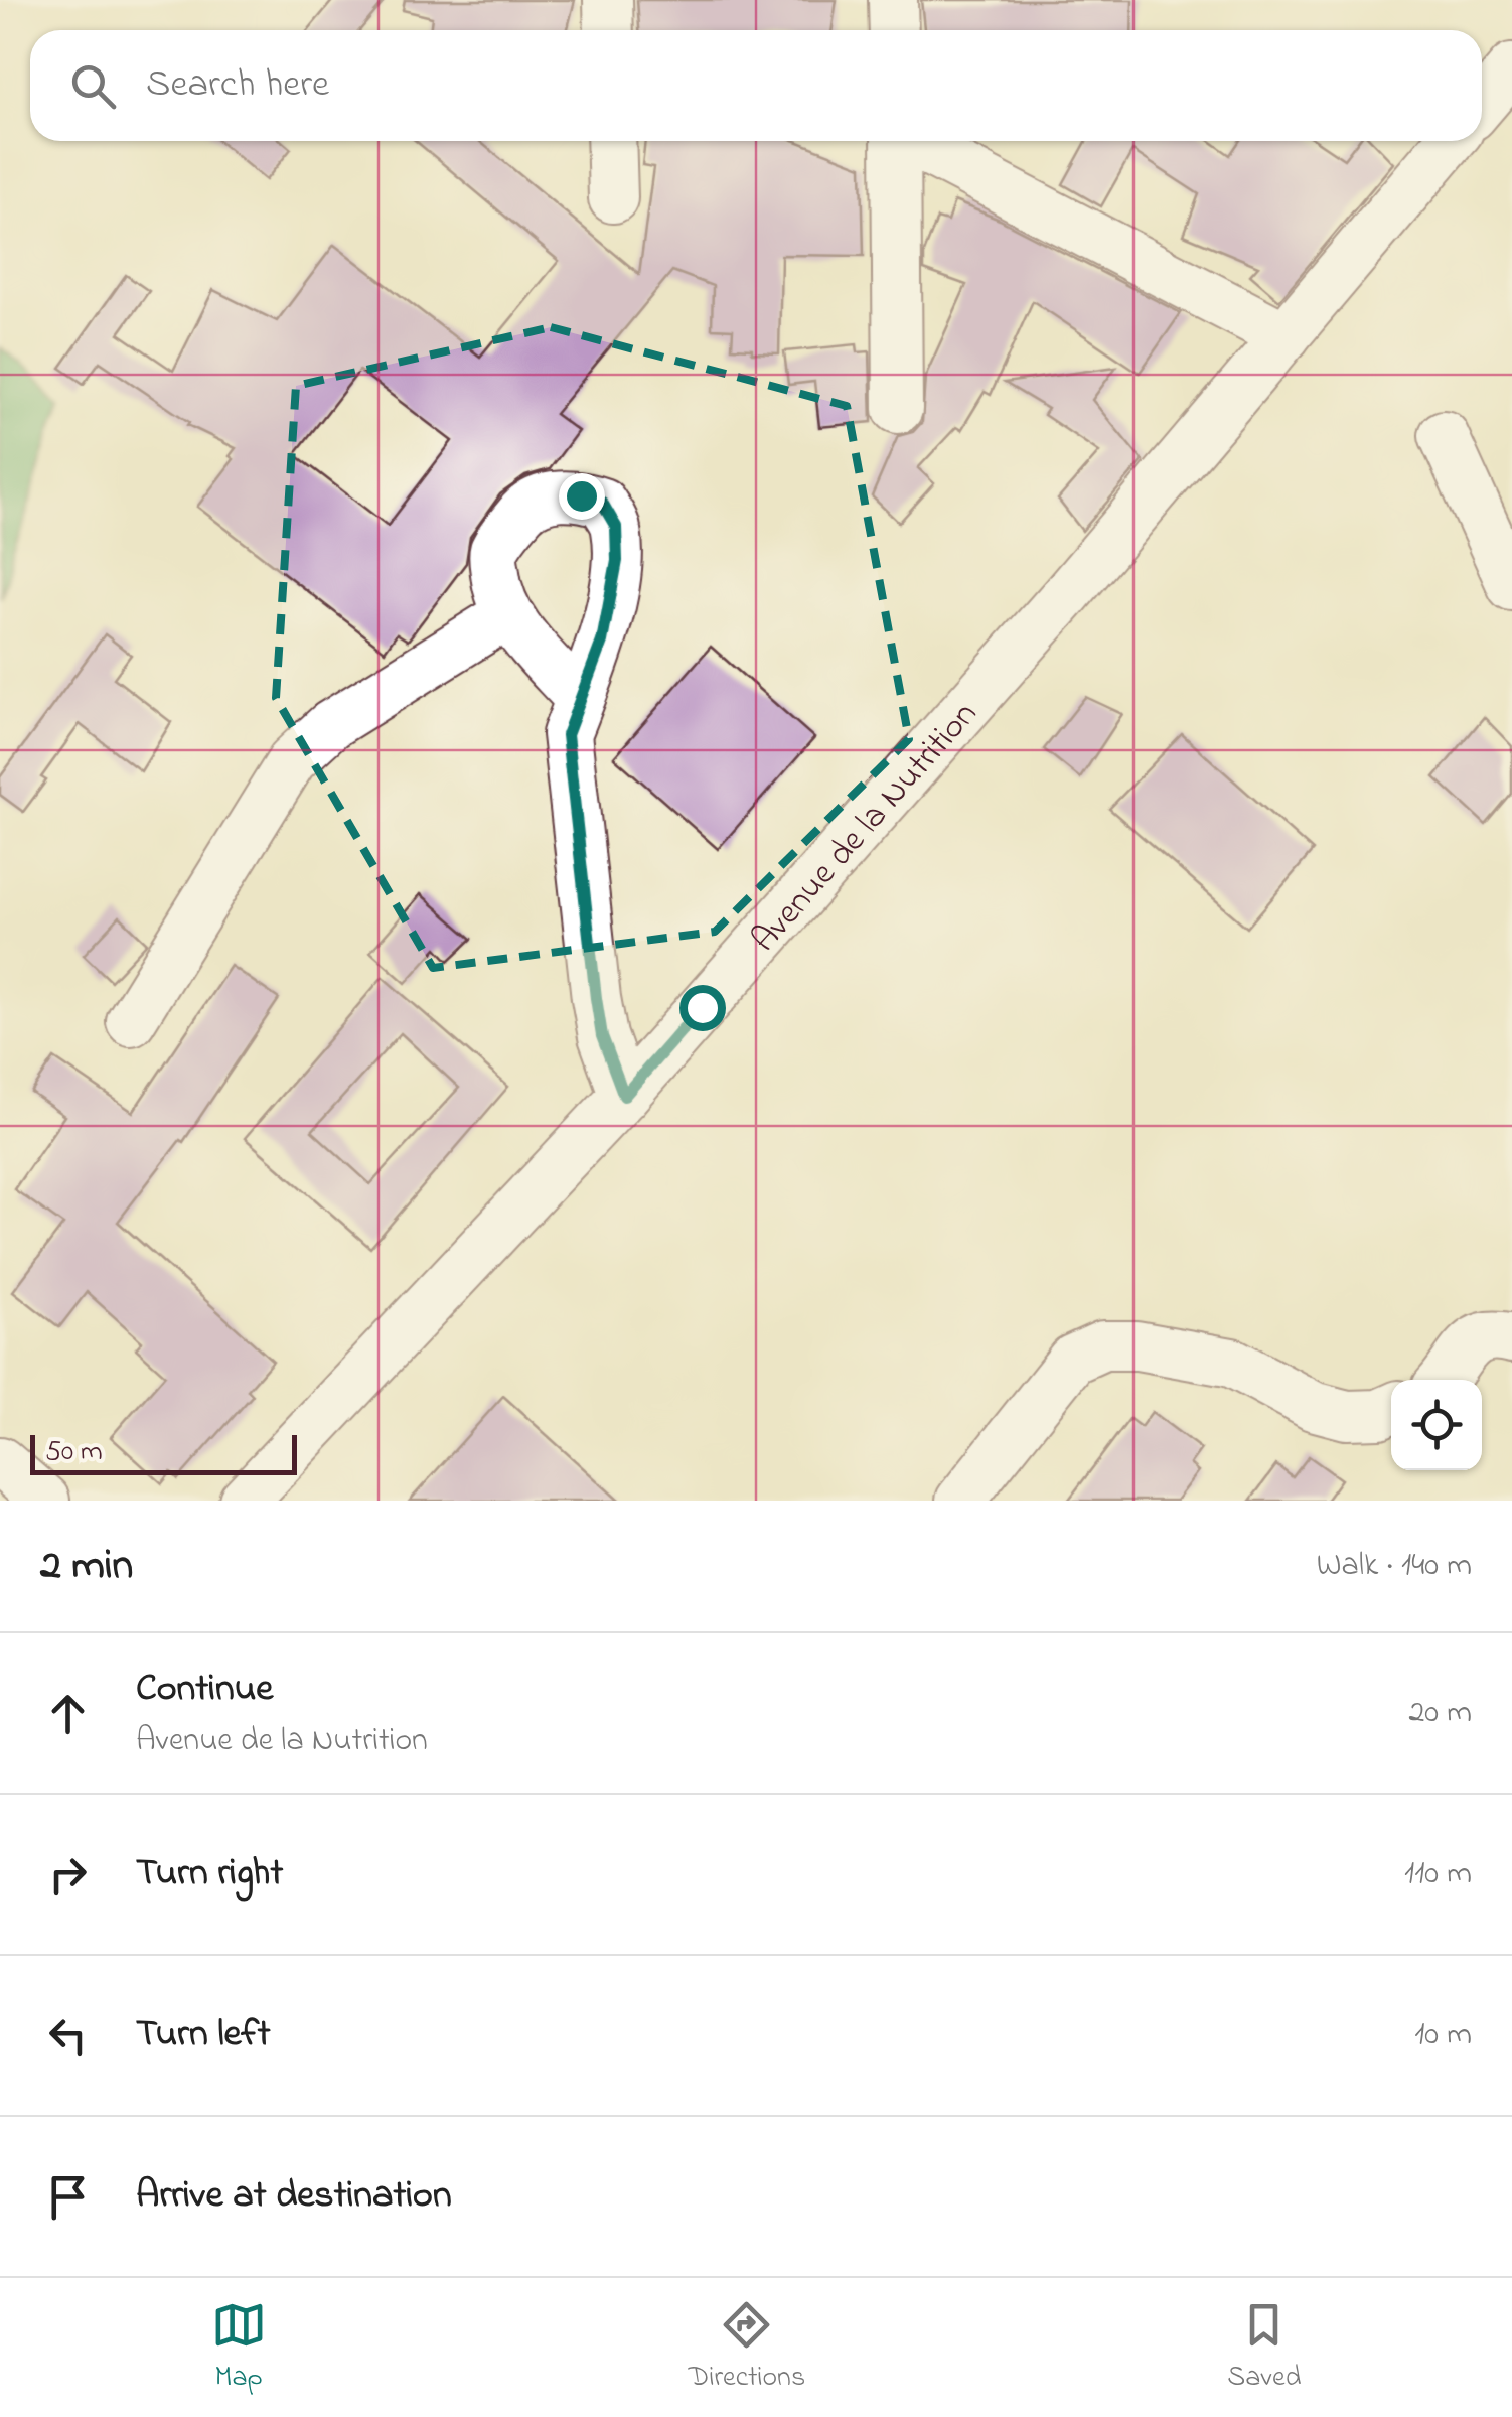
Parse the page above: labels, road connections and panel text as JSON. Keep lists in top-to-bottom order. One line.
{"streets":{"street":["Avenue de la Nutrition"]},"scale_bar":"50 m","page":{"search":"Search here","scale":"50 m","heading":["2 min","Walk · 140 m"],"list":[["Continue","Avenue de la Nutrition","20 m"],["Turn right","110 m"],["Turn left","10 m"],"Arrive at destination"],"nav":["Map","Directions","Saved"]}}
